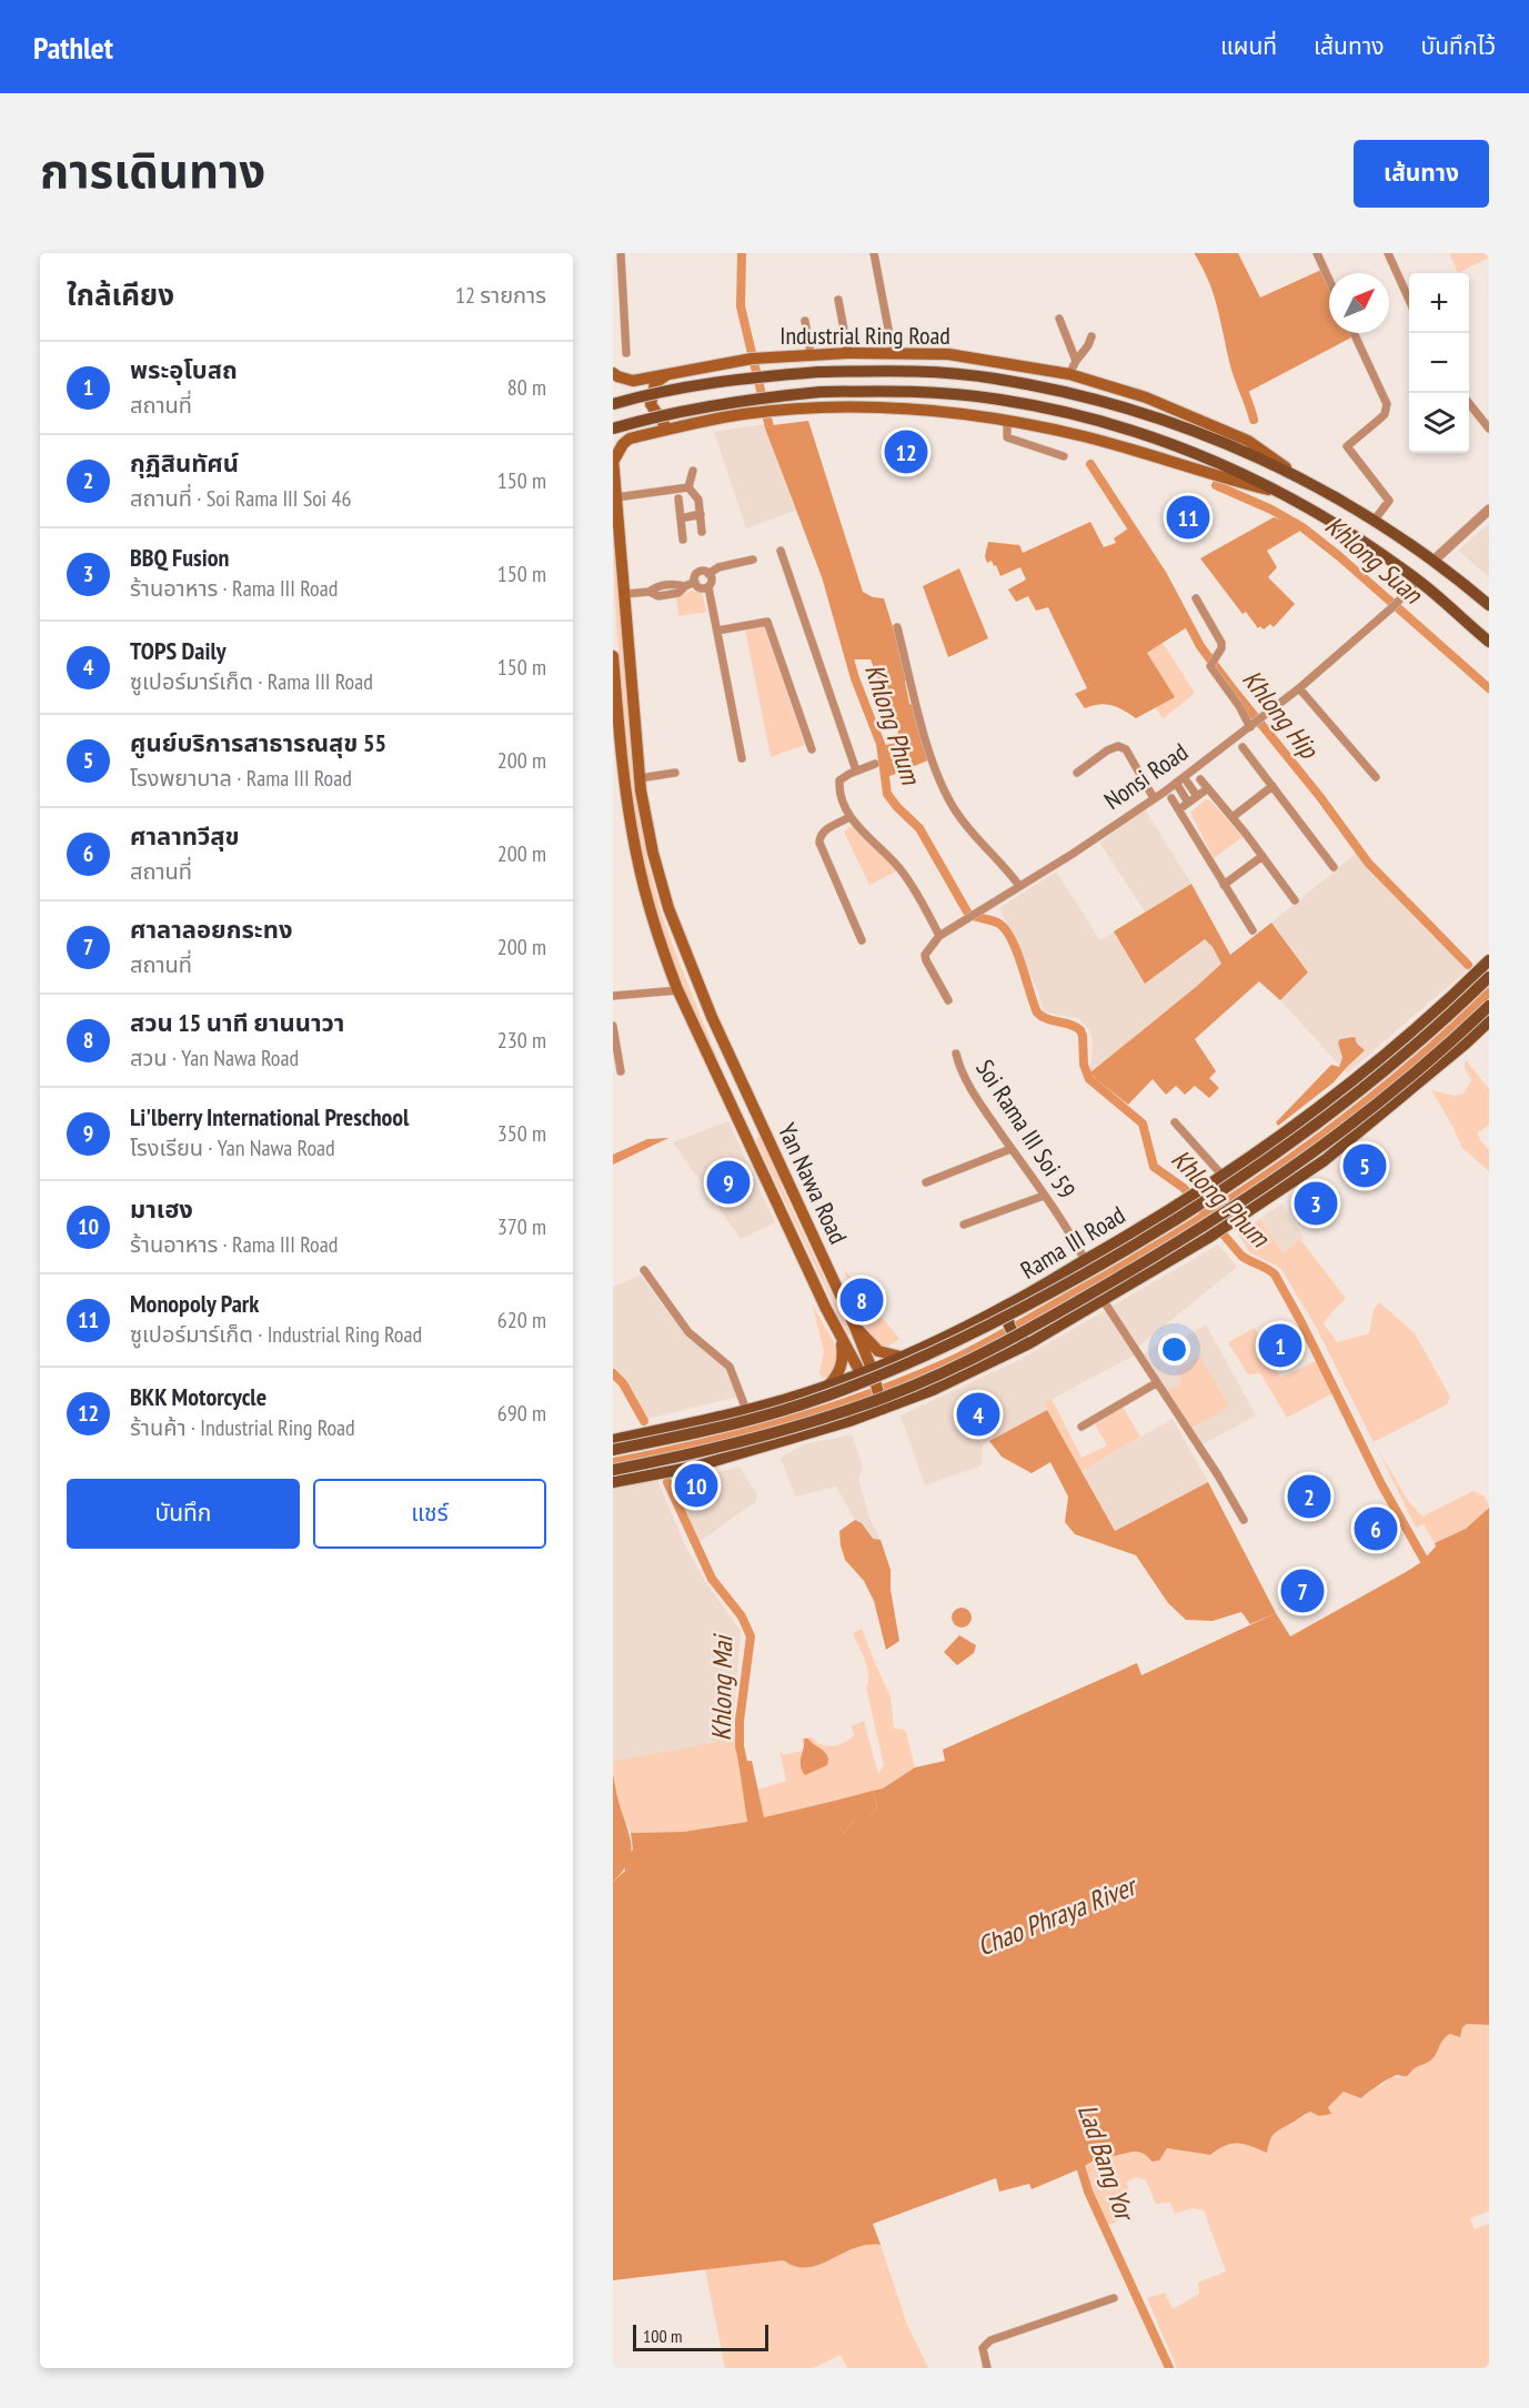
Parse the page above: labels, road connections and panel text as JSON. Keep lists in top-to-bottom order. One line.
{"streets":{"main road":["Industrial Ring Road","Yan Nawa Road","Rama III Road"],"street":["Nonsi Road","Soi Rama III Soi 59"]},"crossings":[["Soi Rama III Soi 59","Rama III Road"],["Yan Nawa Road","Rama III Road"]],"water":["Khlong Suan","Khlong Hip","Khlong Phum","Khlong Mai","Chao Phraya River","Lad Bang Yor"],"scale_bar":"100 m","north":"top right","page":{"header":"Pathlet","nav":["แผนที่","เส้นทาง","บันทึกไว้"],"title":"การเดินทาง","buttons":["เส้นทาง",["บันทึก","แชร์"]],"heading":["ใกล้เคียง","12 รายการ"],"map_buttons":["+","−"],"list":[{"mark":"1","name":"พระอุโบสถ","note":"สถานที่","value":"80 m"},{"mark":"2","name":"กุฏิสินทัศน์","note":"สถานที่ · Soi Rama III Soi 46","value":"150 m"},{"mark":"3","name":"BBQ Fusion","note":"ร้านอาหาร · Rama III Road","value":"150 m"},{"mark":"4","name":"TOPS Daily","note":"ซูเปอร์มาร์เก็ต · Rama III Road","value":"150 m"},{"mark":"5","name":"ศูนย์บริการสาธารณสุข 55","note":"โรงพยาบาล · Rama III Road","value":"200 m"},{"mark":"6","name":"ศาลาทวีสุข","note":"สถานที่","value":"200 m"},{"mark":"7","name":"ศาลาลอยกระทง","note":"สถานที่","value":"200 m"},{"mark":"8","name":"สวน 15 นาที ยานนาวา","note":"สวน · Yan Nawa Road","value":"230 m"},{"mark":"9","name":"Li'lberry International Preschool","note":"โรงเรียน · Yan Nawa Road","value":"350 m"},{"mark":"10","name":"มาเฮง","note":"ร้านอาหาร · Rama III Road","value":"370 m"},{"mark":"11","name":"Monopoly Park","note":"ซูเปอร์มาร์เก็ต · Industrial Ring Road","value":"620 m"},{"mark":"12","name":"BKK Motorcycle","note":"ร้านค้า · Industrial Ring Road","value":"690 m"}],"pins":["12","11","5","9","3","8","1","4","10","2","6","7"],"scale":"100 m"}}
